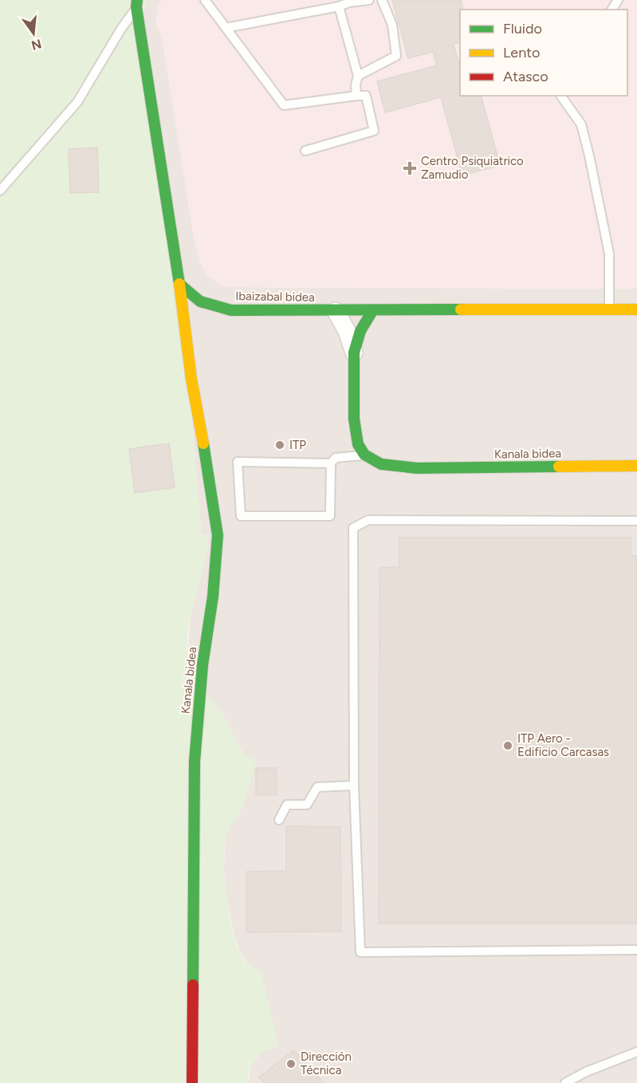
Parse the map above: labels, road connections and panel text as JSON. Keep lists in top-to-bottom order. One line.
{"streets":{"street":["Ibaizabal bidea","Kanala bidea"]},"crossings":[["Ibaizabal bidea","Kanala bidea"]],"places":{"health":["Centro Psiquiatrico Zamudio"],"other":["ITP","ITP Aero - Edificio Carcasas","Dirección Técnica"]},"legend":["Fluido","Lento","Atasco"],"north":"bottom"}
